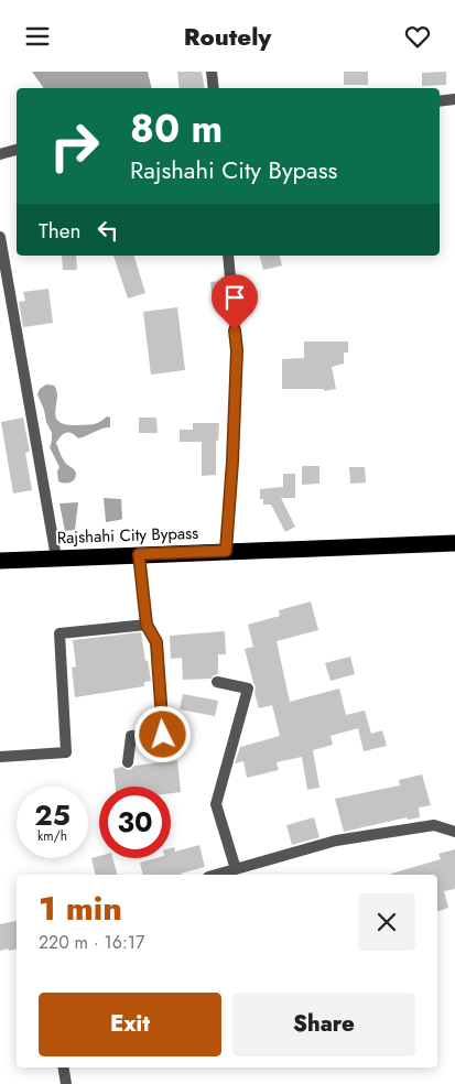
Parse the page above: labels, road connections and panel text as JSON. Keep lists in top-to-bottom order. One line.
{"streets":{"highway":["Rajshahi City Bypass"]},"page":{"header":"Routely","turn":["80 m","Rajshahi City Bypass"],"then":"Then","speed":"25 km/h","limit":"30","heading":["1 min","220 m · 16:17"],"buttons":["Exit","Share"]}}
